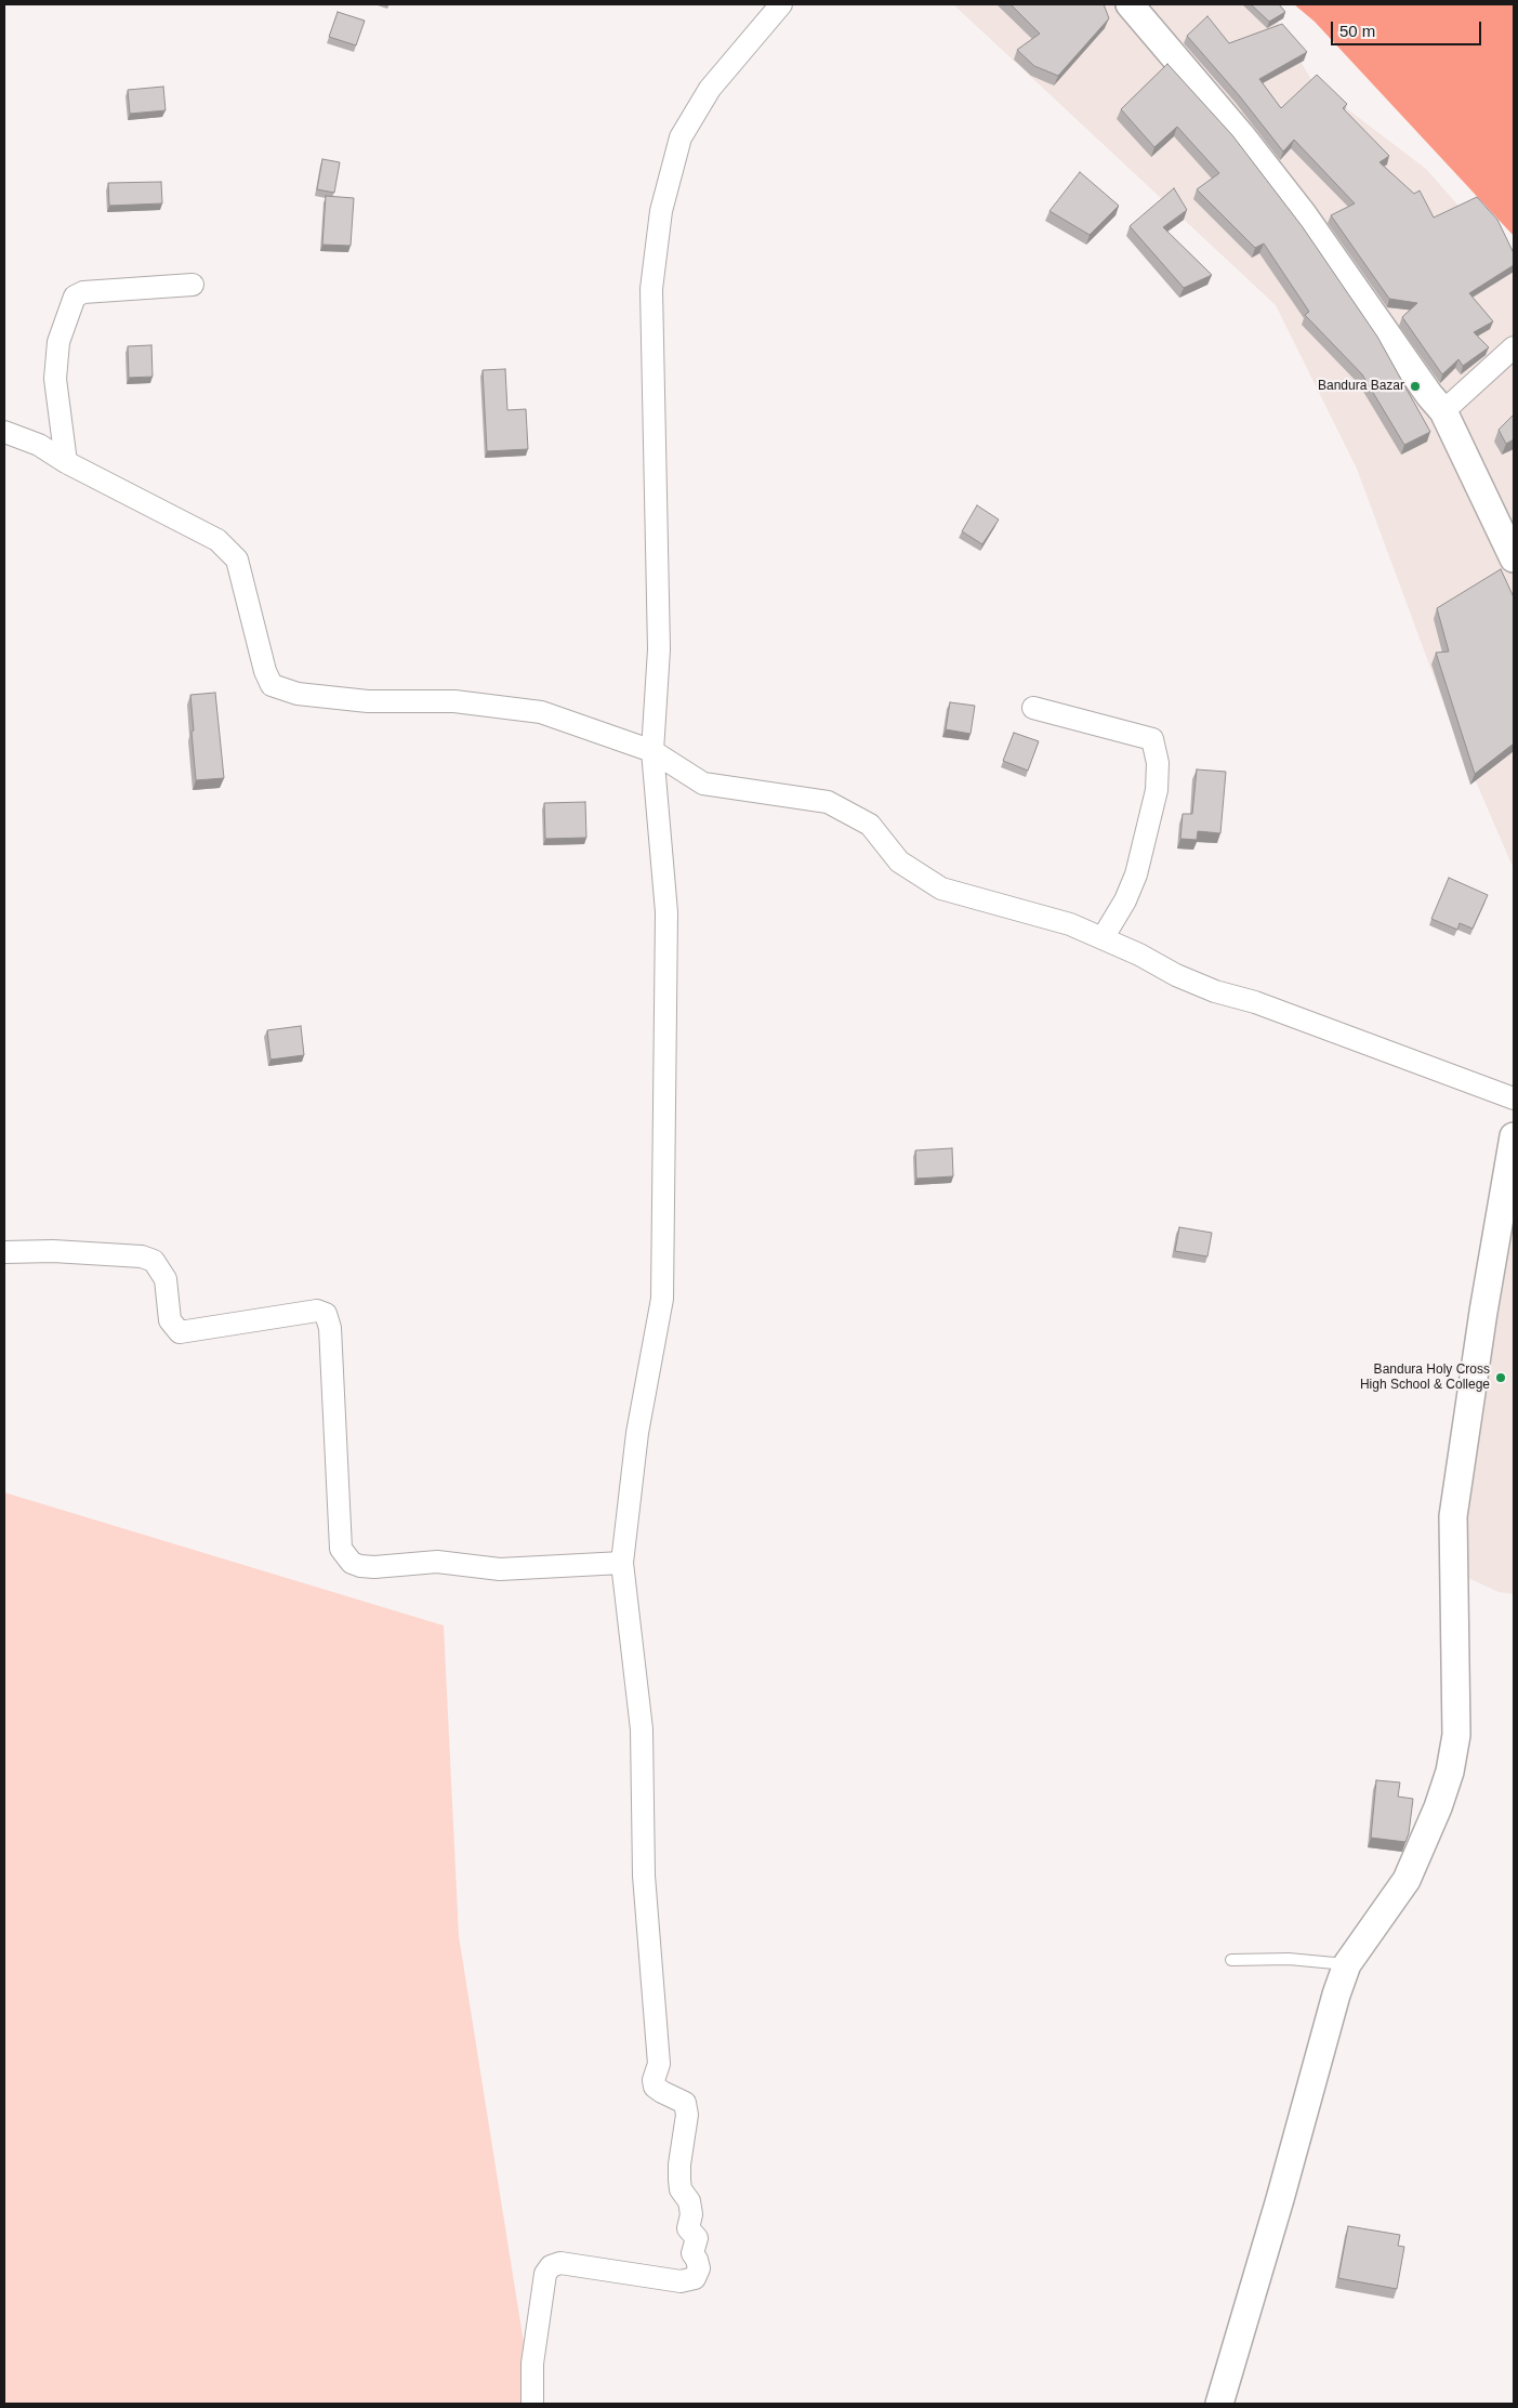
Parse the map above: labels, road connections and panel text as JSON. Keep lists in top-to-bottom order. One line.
{"places":["Bandura Bazar","Bandura Holy Cross High School & College"],"scale_bar":"50 m"}
